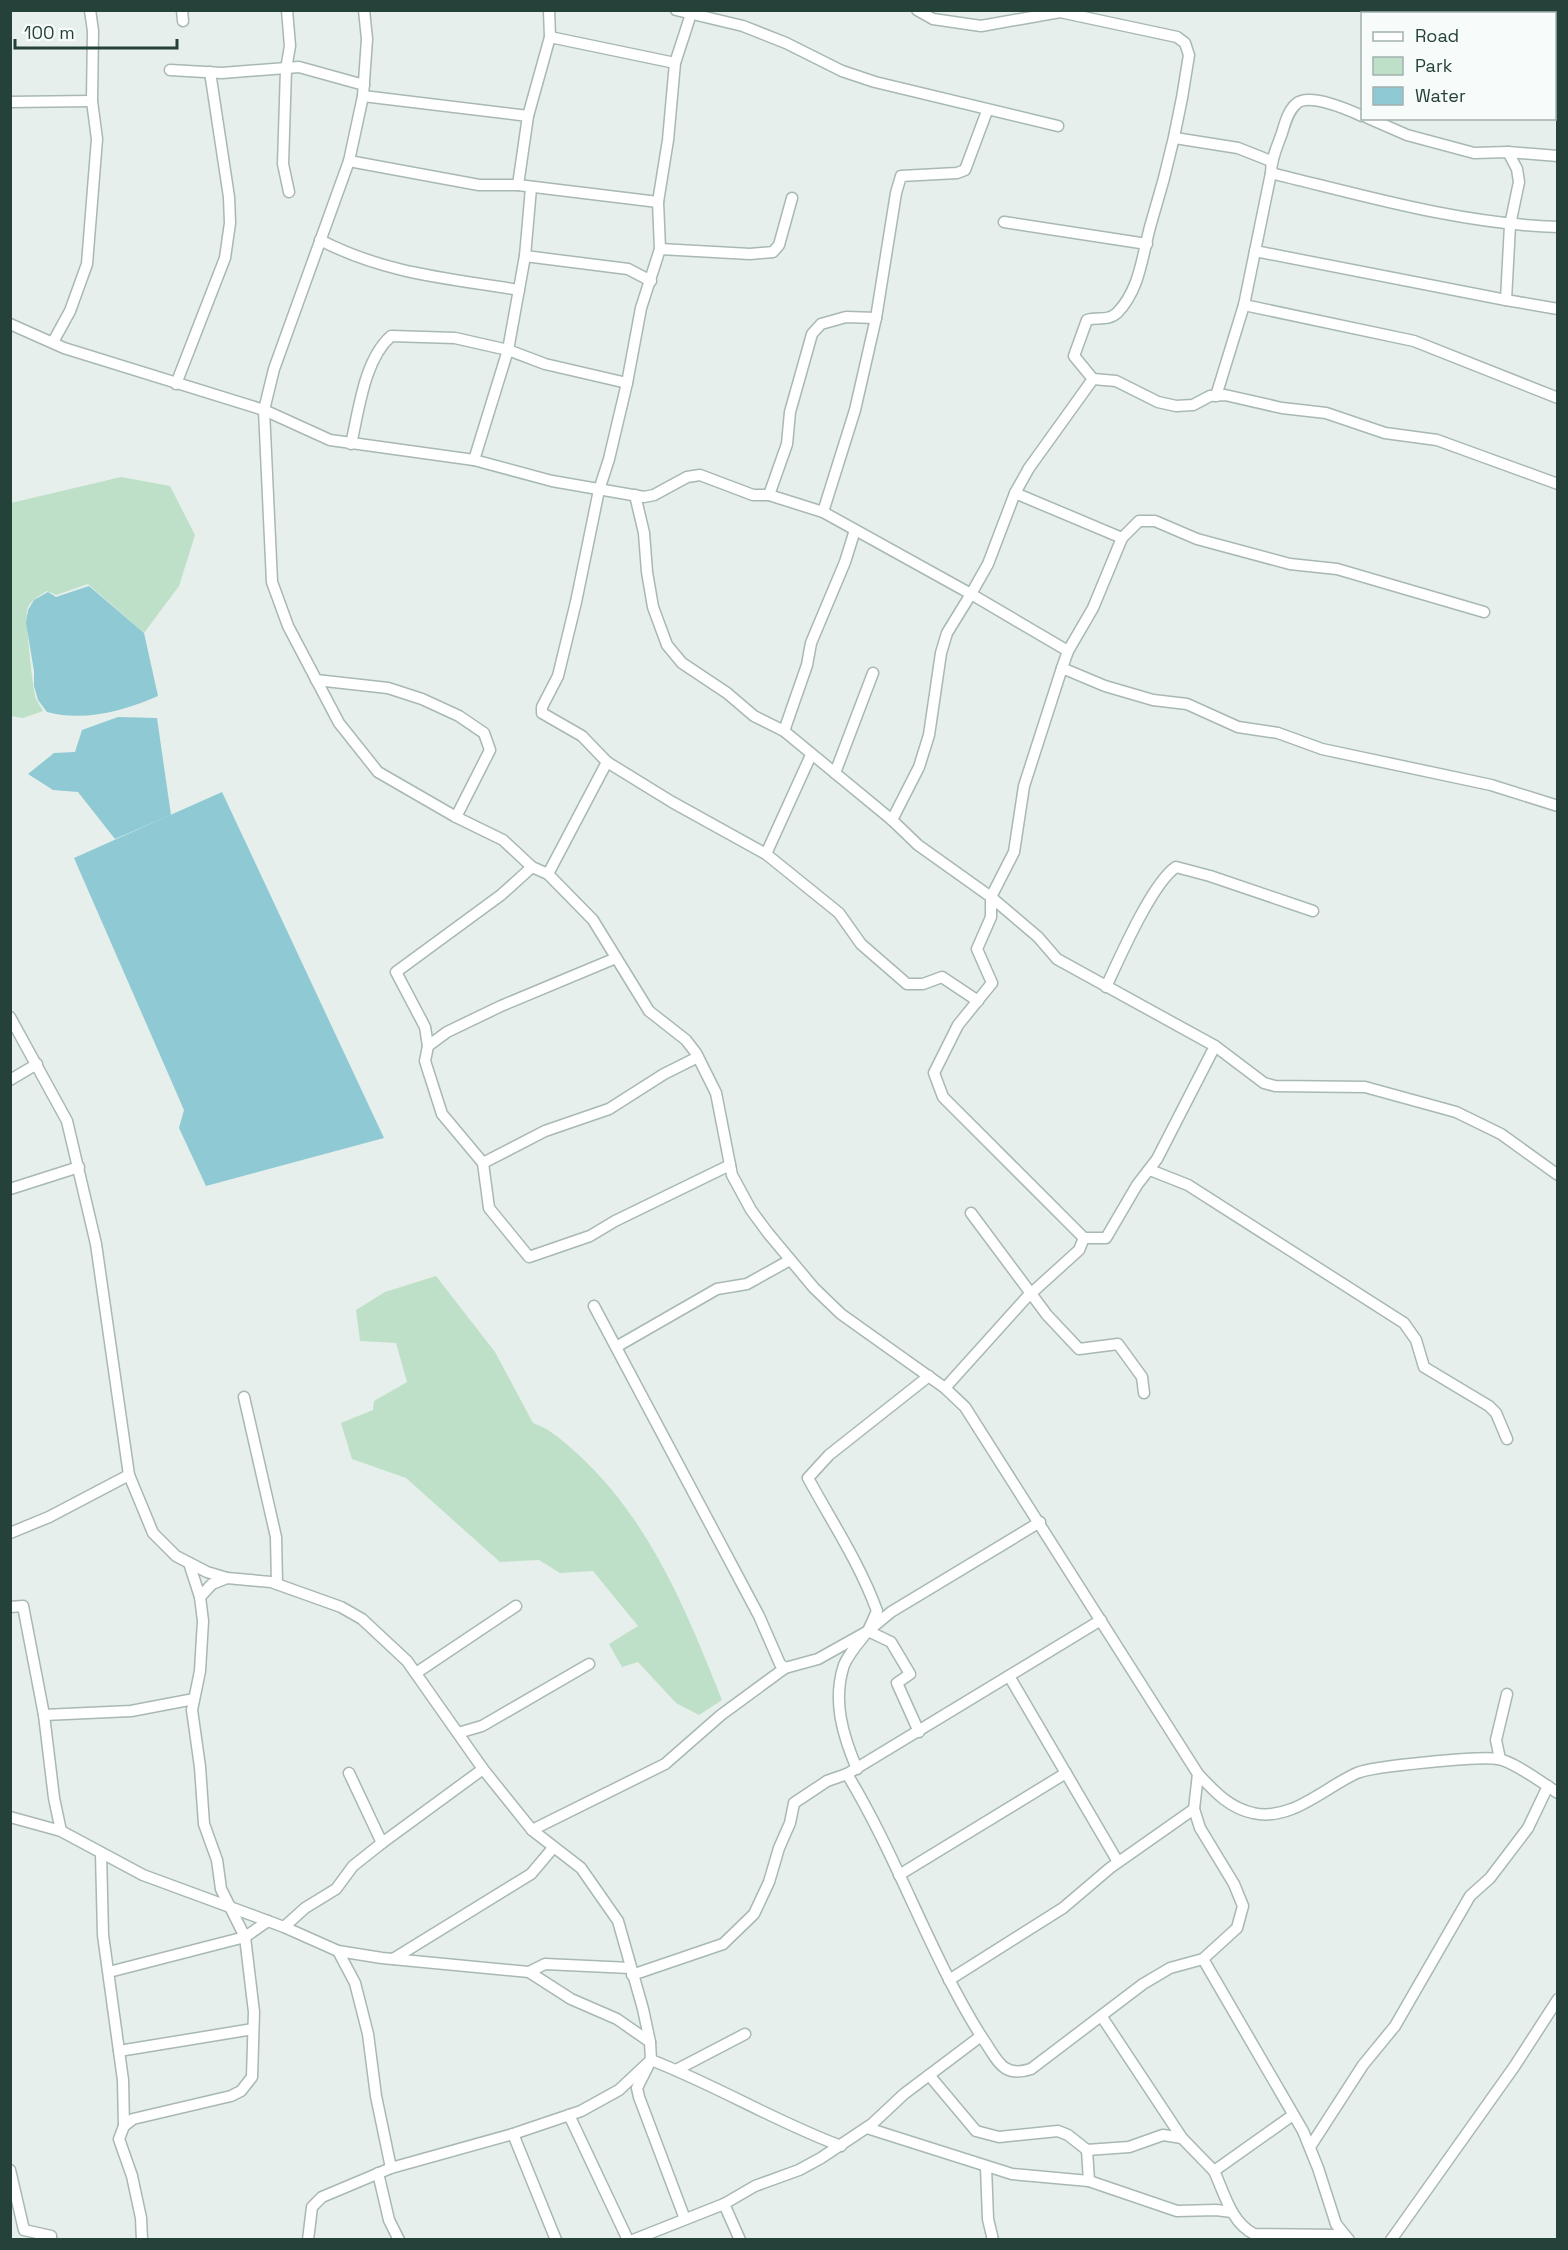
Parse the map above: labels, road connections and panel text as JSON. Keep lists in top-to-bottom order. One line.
{"legend":["Road","Park","Water"],"scale_bar":"100 m"}
